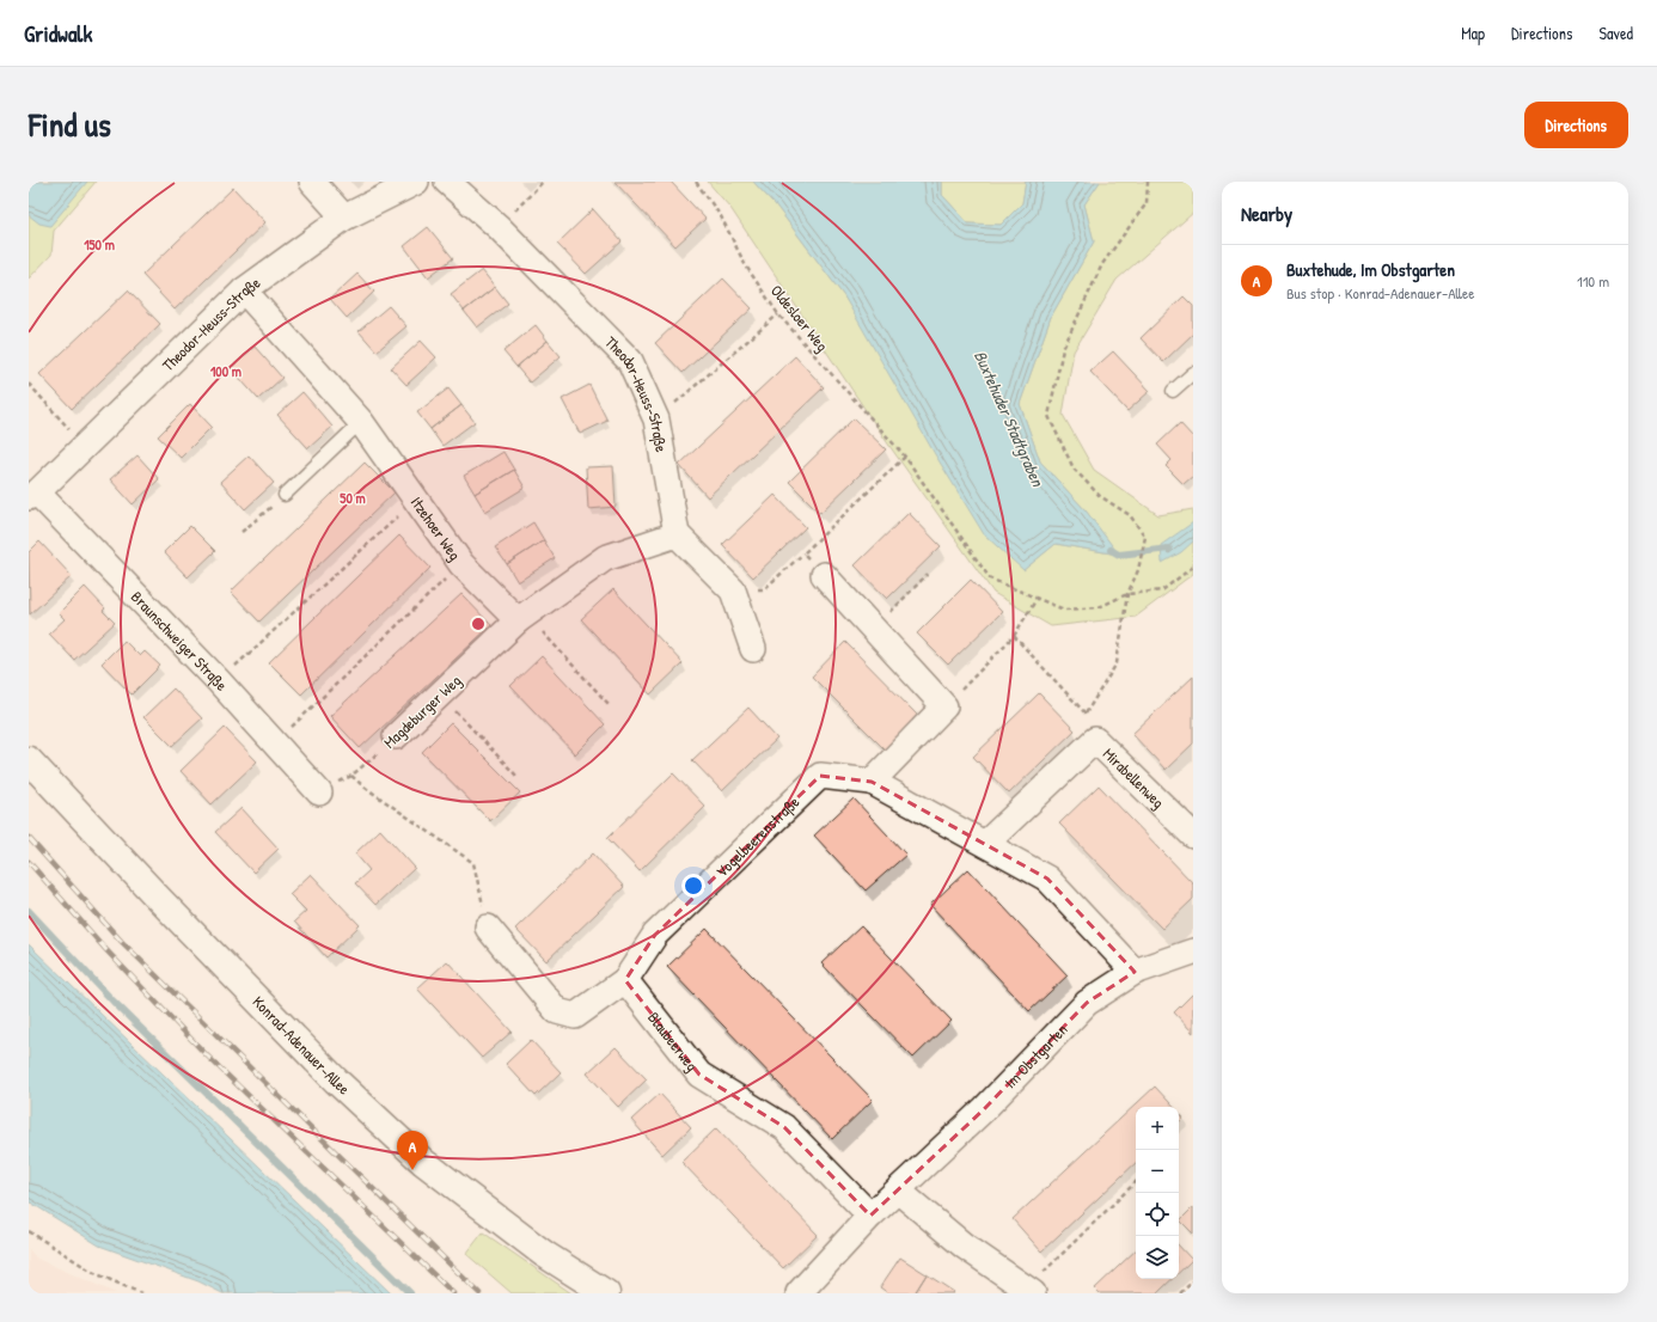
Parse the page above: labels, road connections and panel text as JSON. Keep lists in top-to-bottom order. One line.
{"streets":{"street":["Theodor-Heuss-Straße","Itzehoer Weg","Braunschweiger Straße","Magdeburger Weg","Mirabellenweg","Vogelbeerenstraße","Blaubeerweg","Konrad-Adenauer-Allee","Im Obstgarten"],"path":["Oldesloer Weg"]},"crossings":[["Theodor-Heuss-Straße","Itzehoer Weg"],["Theodor-Heuss-Straße","Braunschweiger Straße"],["Itzehoer Weg","Magdeburger Weg"],["Braunschweiger Straße","Magdeburger Weg"],["Vogelbeerenstraße","Blaubeerweg"],["Vogelbeerenstraße","Im Obstgarten"],["Blaubeerweg","Im Obstgarten"]],"water":["Buxtehuder Stadtgraben"],"page":{"header":"Gridwalk","nav":["Map","Directions","Saved"],"title":"Find us","buttons":"Directions","heading":"Nearby","list":[{"mark":"A","name":"Buxtehude, Im Obstgarten","note":"Bus stop · Konrad-Adenauer-Allee","value":"110 m"}],"map_buttons":["+","−"],"pins":"A"},"rings":["150 m","100 m","50 m"]}
